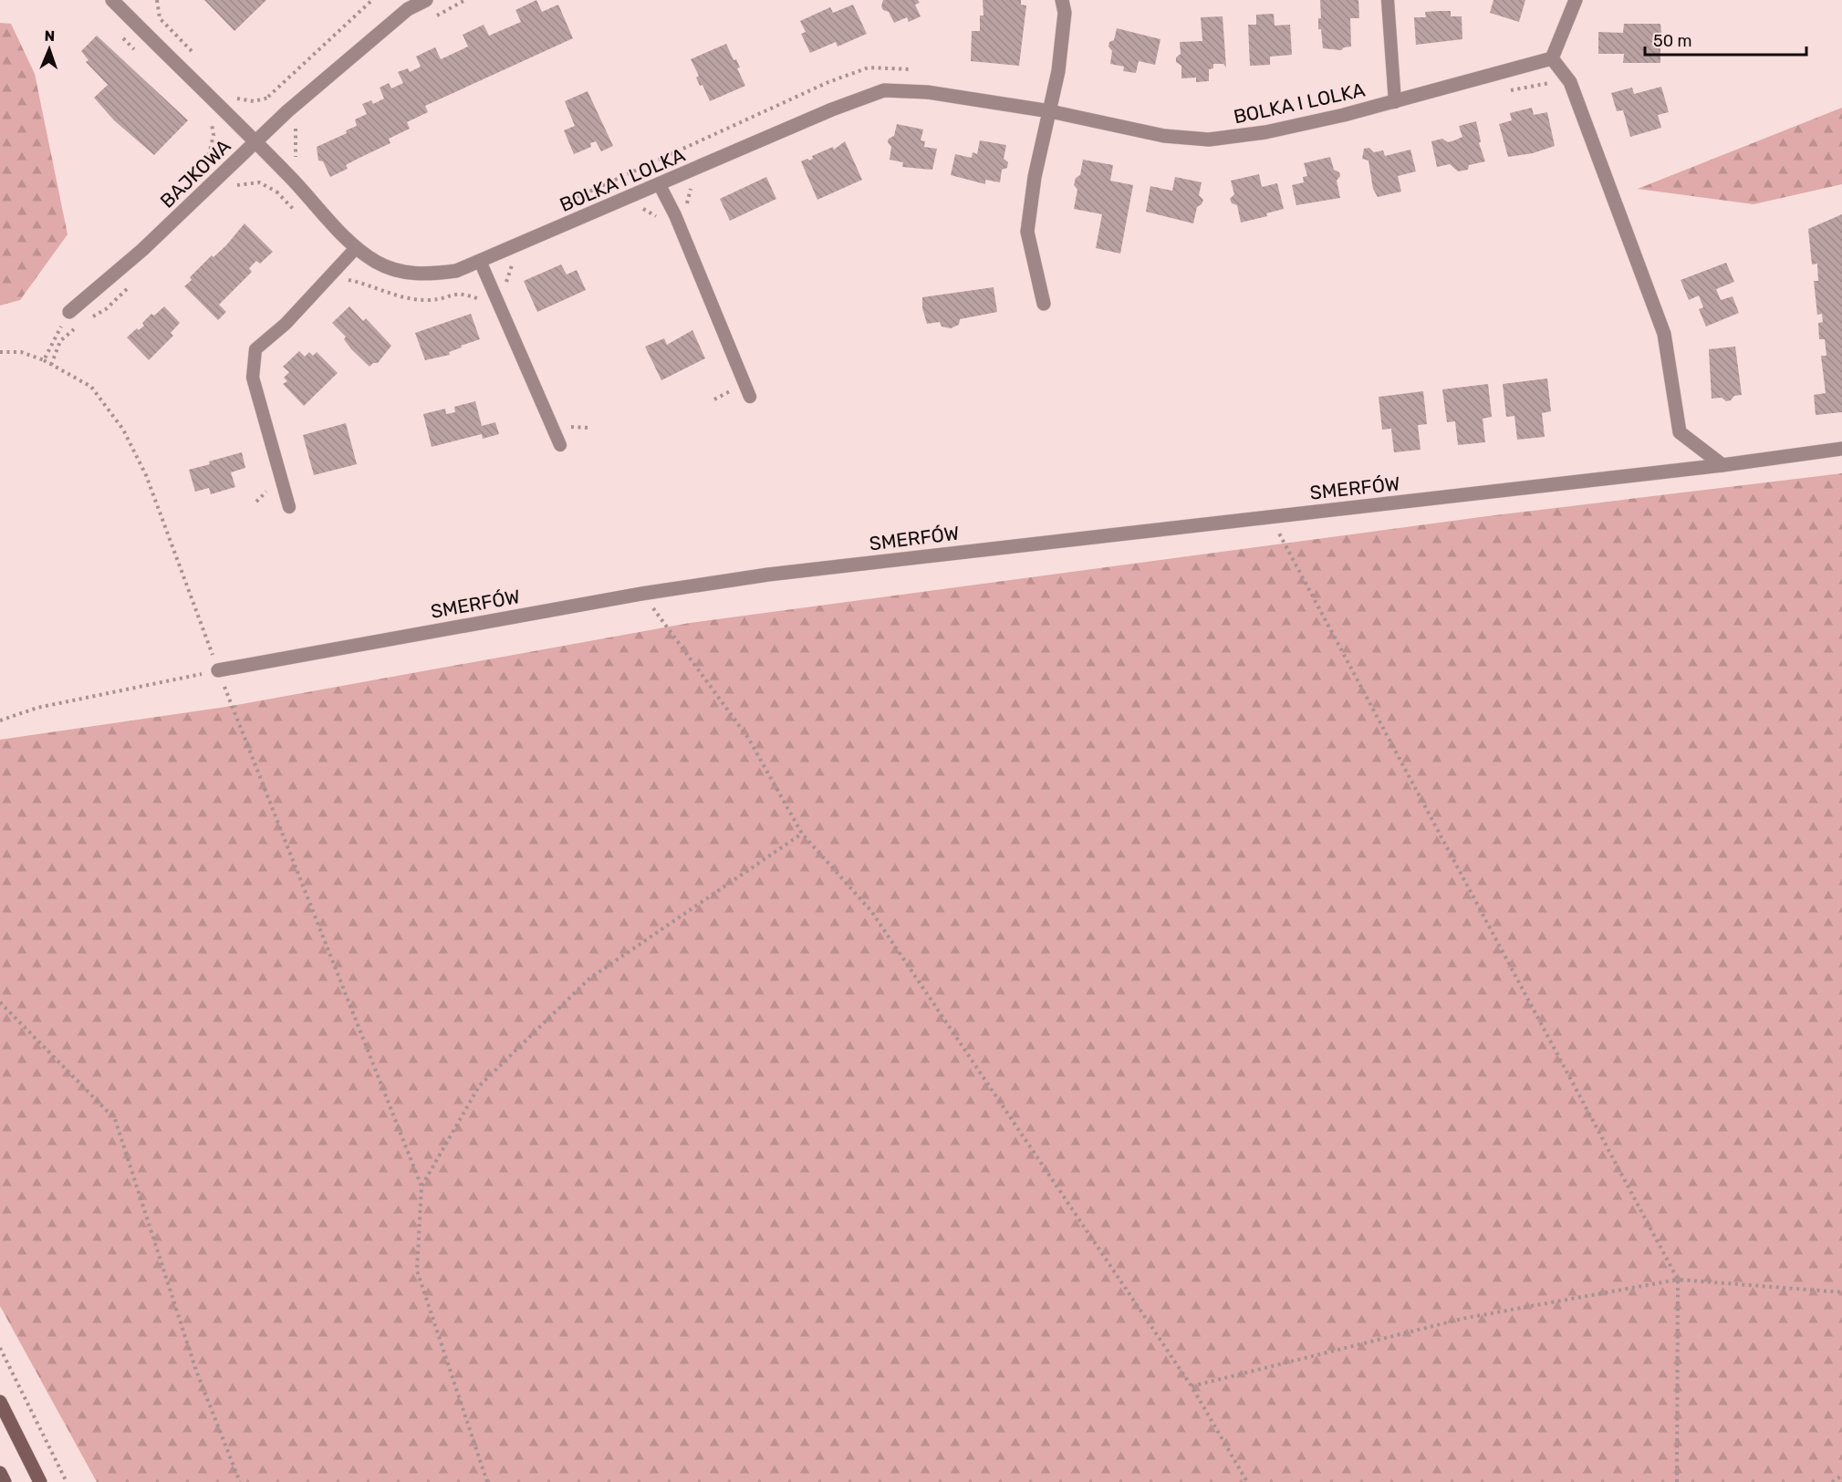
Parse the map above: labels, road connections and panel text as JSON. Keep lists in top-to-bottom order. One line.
{"streets":{"street":["BOLKA I LOLKA","BAJKOWA","SMERFÓW"]},"crossings":[["BOLKA I LOLKA","BAJKOWA"]],"scale_bar":"50 m","north":"top"}
